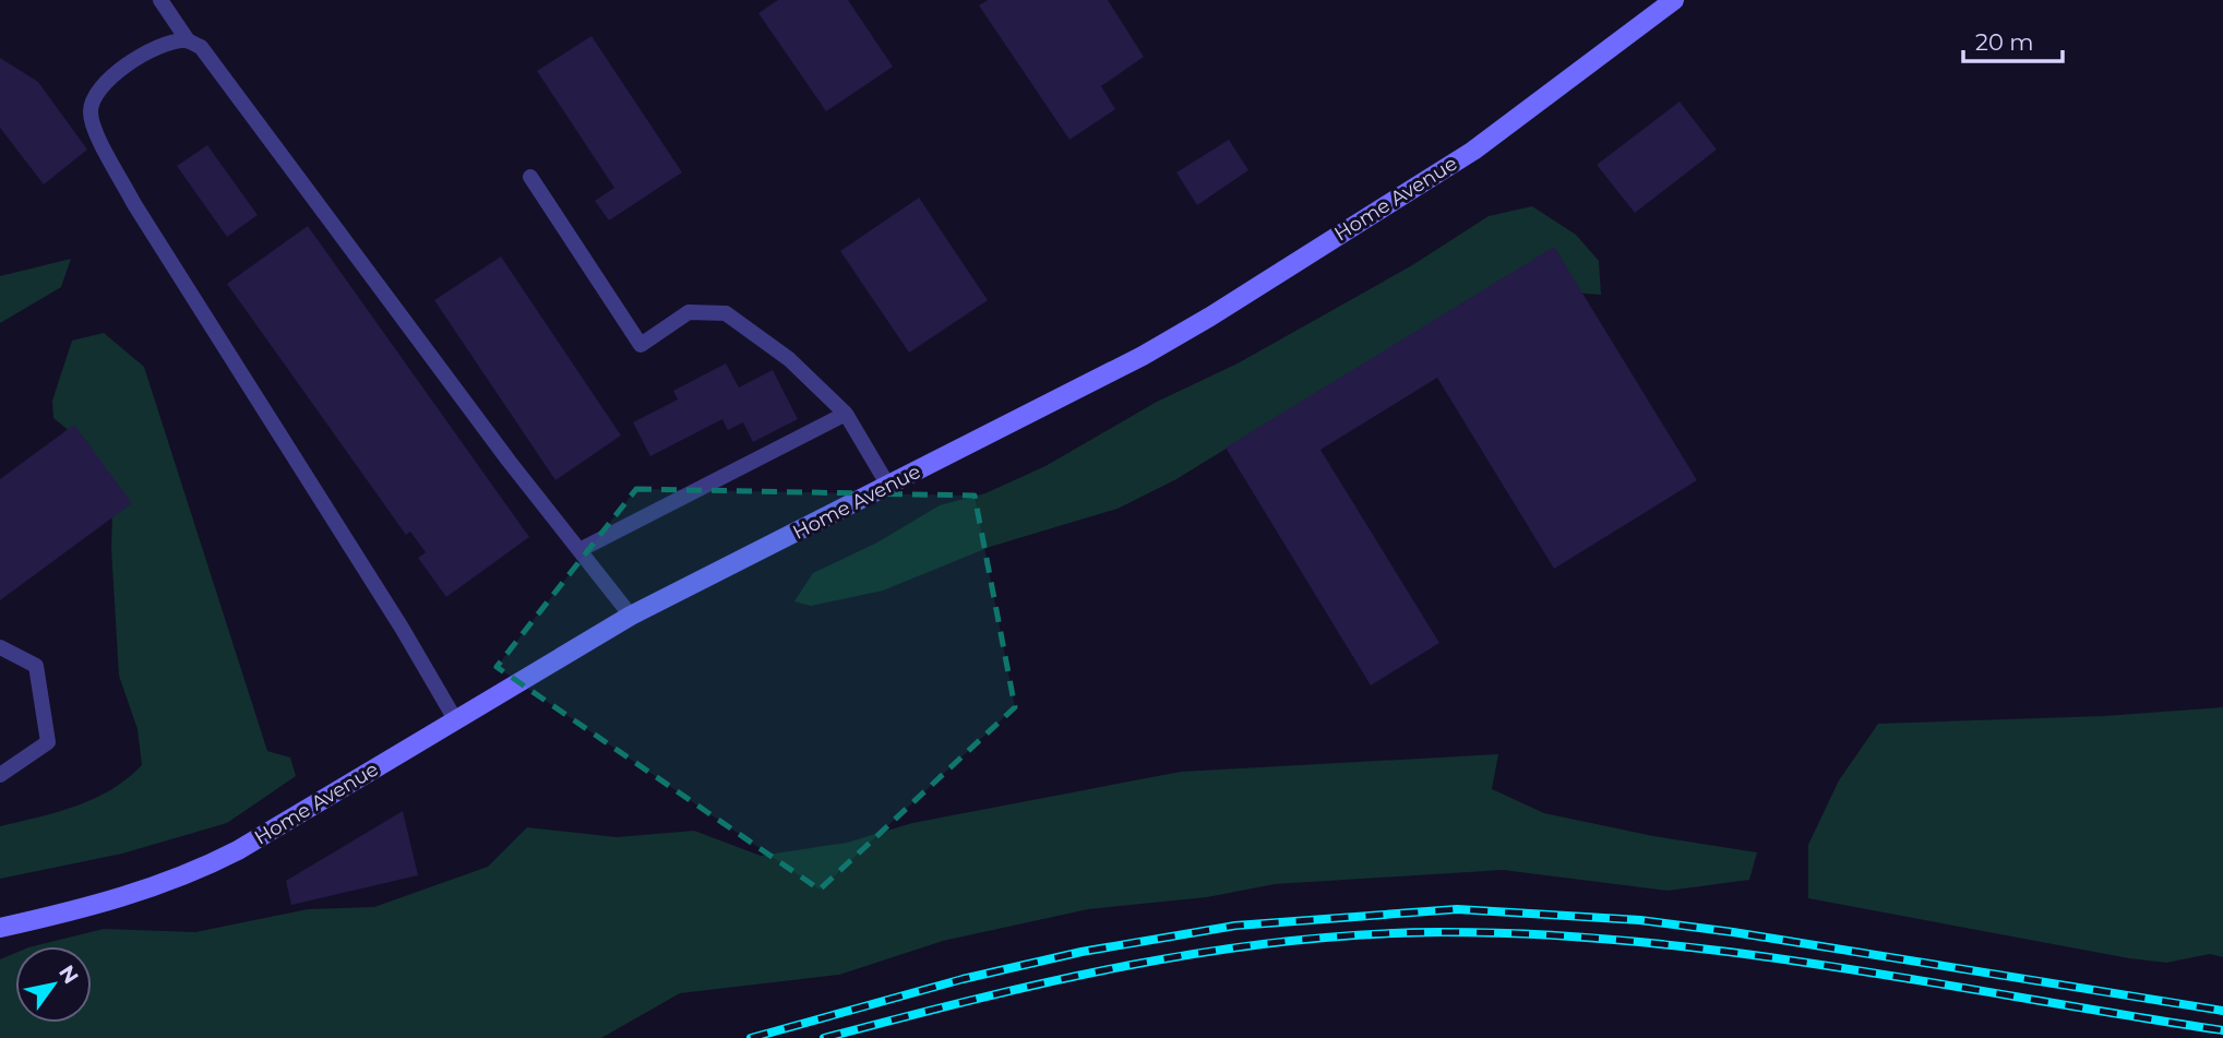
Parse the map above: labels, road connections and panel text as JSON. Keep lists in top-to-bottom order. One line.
{"streets":{"street":["Home Avenue"]},"scale_bar":"20 m","north":"top right"}
